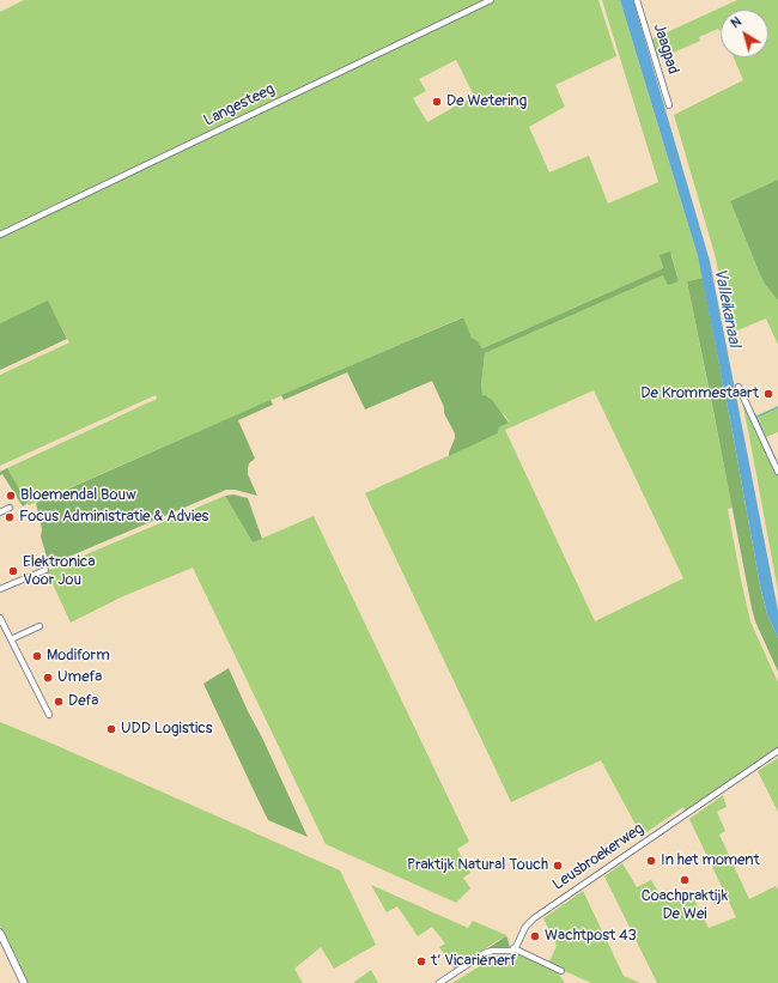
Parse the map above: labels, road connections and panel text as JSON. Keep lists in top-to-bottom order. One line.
{"streets":{"street":["Jaagpad","Langesteeg","Leusbroekerweg"]},"water":["Valleikanaal"],"places":["De Wetering","De Krommestaart","Bloemendal Bouw","Focus Administratie & Advies","Elektronica Voor Jou","Modiform","Umefa","Defa","UDD Logistics","In het moment","Praktijk Natural Touch","Coachpraktijk De Wei","Wachtpost 43","t’ Vicariënerf"],"north":"top left"}
